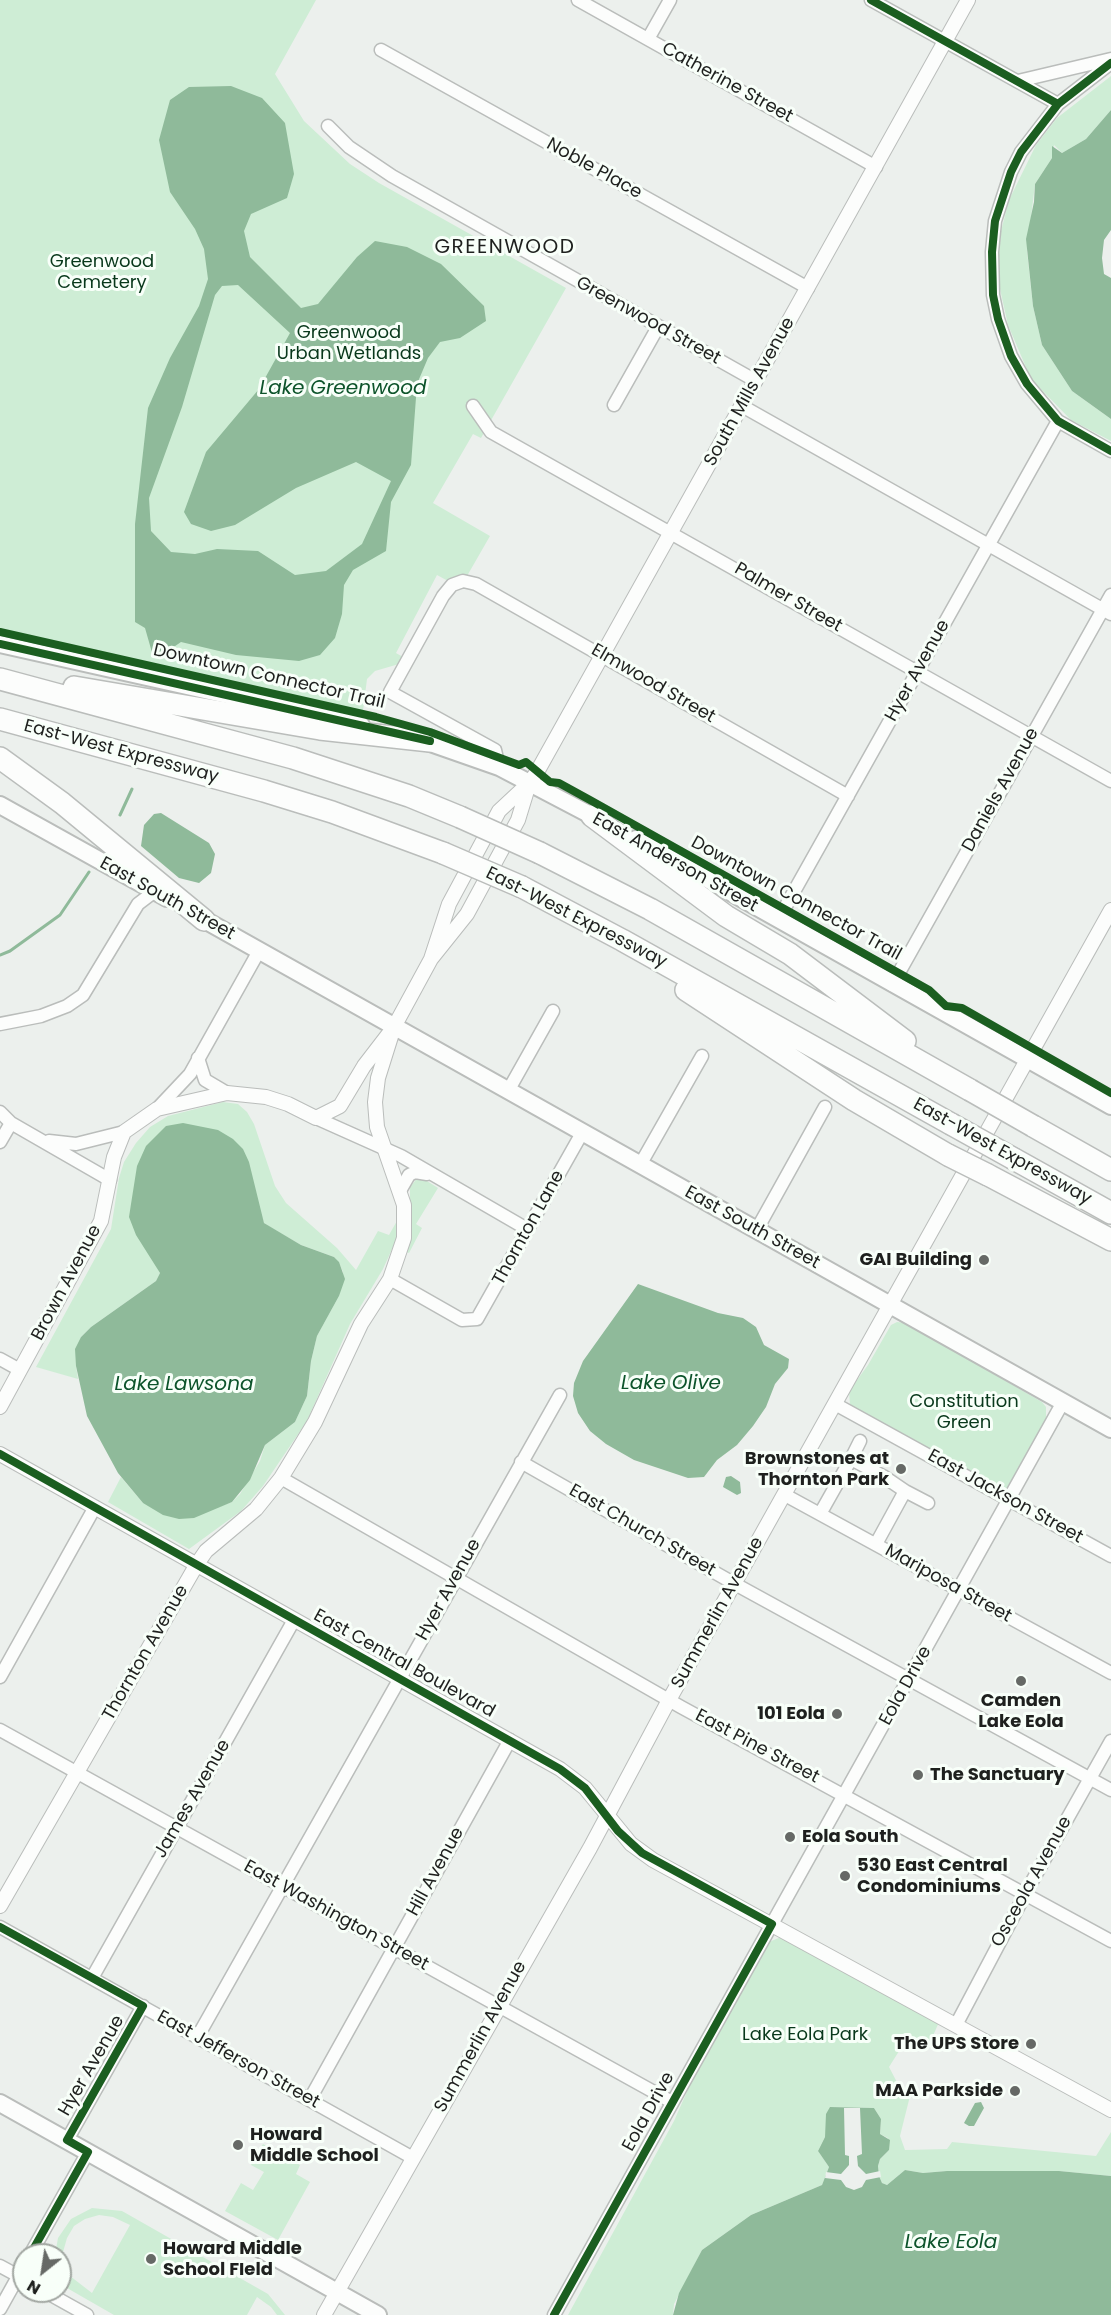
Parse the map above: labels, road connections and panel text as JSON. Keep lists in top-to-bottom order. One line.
{"streets":{"highway":["East-West Expressway"],"main road":["East Anderson Street","East South Street"],"street":["Catherine Street","Noble Place","Greenwood Street","South Mills Avenue","Palmer Street","Hyer Avenue","Elmwood Street","Daniels Avenue","Thornton Lane","Brown Avenue","East Jackson Street","East Church Street","Mariposa Street","Summerlin Avenue","Thornton Avenue","East Central Boulevard","Eola Drive","East Pine Street","James Avenue","Hill Avenue","Osceola Avenue","East Washington Street","East Jefferson Street"],"cycle path":["Downtown Connector Trail"]},"crossings":[["Catherine Street","South Mills Avenue"],["Noble Place","South Mills Avenue"],["Greenwood Street","South Mills Avenue"],["South Mills Avenue","Palmer Street"],["South Mills Avenue","Elmwood Street"],["South Mills Avenue","East Anderson Street"],["South Mills Avenue","East South Street"],["South Mills Avenue","Thornton Avenue"],["Palmer Street","Hyer Avenue"],["Palmer Street","Daniels Avenue"],["Hyer Avenue","Elmwood Street"],["Hyer Avenue","East Anderson Street"],["Hyer Avenue","East Church Street"],["Hyer Avenue","East Central Boulevard"],["Hyer Avenue","East Pine Street"],["Hyer Avenue","East Washington Street"],["Hyer Avenue","East Jefferson Street"],["Elmwood Street","East Anderson Street"],["Daniels Avenue","East Anderson Street"],["East Anderson Street","Summerlin Avenue"],["East South Street","Thornton Lane"],["East South Street","Summerlin Avenue"],["East South Street","Thornton Avenue"],["East South Street","Eola Drive"],["Thornton Lane","Thornton Avenue"],["East Jackson Street","Summerlin Avenue"],["East Jackson Street","Eola Drive"],["East Church Street","Summerlin Avenue"],["East Church Street","Eola Drive"],["East Church Street","Osceola Avenue"],["Mariposa Street","Summerlin Avenue"],["Mariposa Street","Eola Drive"],["Summerlin Avenue","East Central Boulevard"],["Summerlin Avenue","East Pine Street"],["Summerlin Avenue","East Washington Street"],["Summerlin Avenue","East Jefferson Street"],["Thornton Avenue","East Central Boulevard"],["Thornton Avenue","East Pine Street"],["Thornton Avenue","East Washington Street"],["East Central Boulevard","Eola Drive"],["East Central Boulevard","James Avenue"],["East Central Boulevard","Hill Avenue"],["East Central Boulevard","Osceola Avenue"],["Eola Drive","East Pine Street"],["Eola Drive","East Washington Street"],["East Pine Street","Osceola Avenue"],["James Avenue","East Washington Street"],["James Avenue","East Jefferson Street"],["Hill Avenue","East Washington Street"],["Hill Avenue","East Jefferson Street"]],"districts":["GREENWOOD"],"water":["Lake Greenwood","Lake Olive","Lake Lawsona","Lake Eola"],"parks":["Greenwood Cemetery","Greenwood Urban Wetlands","Constitution Green","Lake Eola Park"],"places":["GAI Building","Brownstones at Thornton Park","Camden Lake Eola","101 Eola","The Sanctuary","Eola South","530 East Central Condominiums","The UPS Store","MAA Parkside","Howard Middle School","Howard Middle School FIeld"],"north":"bottom left"}
